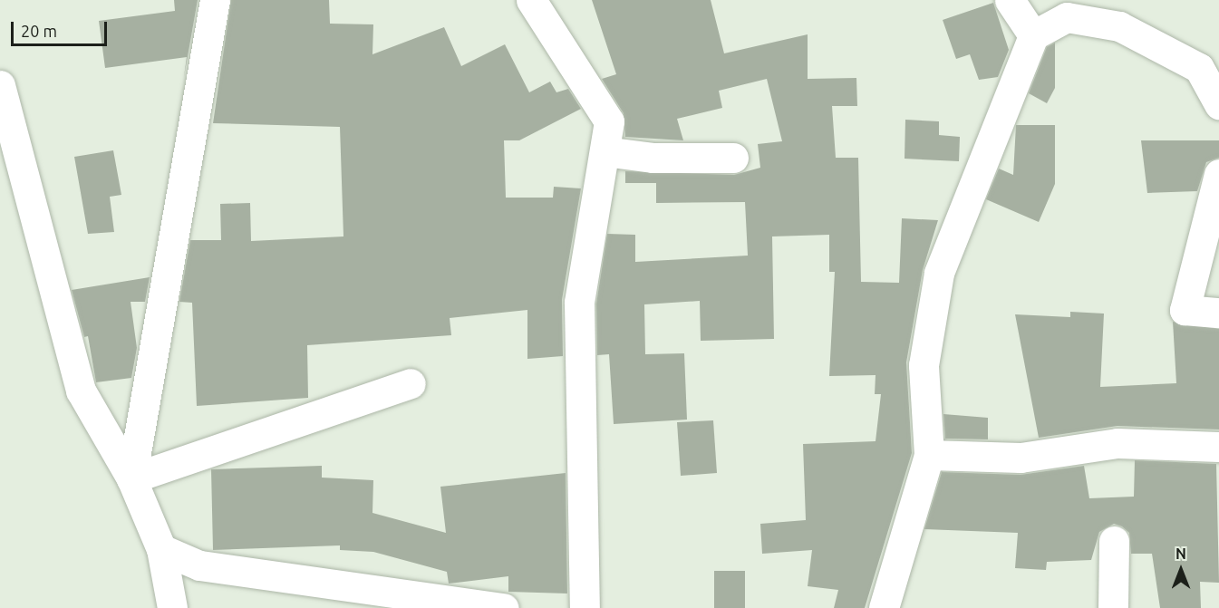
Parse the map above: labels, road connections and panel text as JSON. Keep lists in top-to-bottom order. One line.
{"scale_bar":"20 m","north":"top"}
